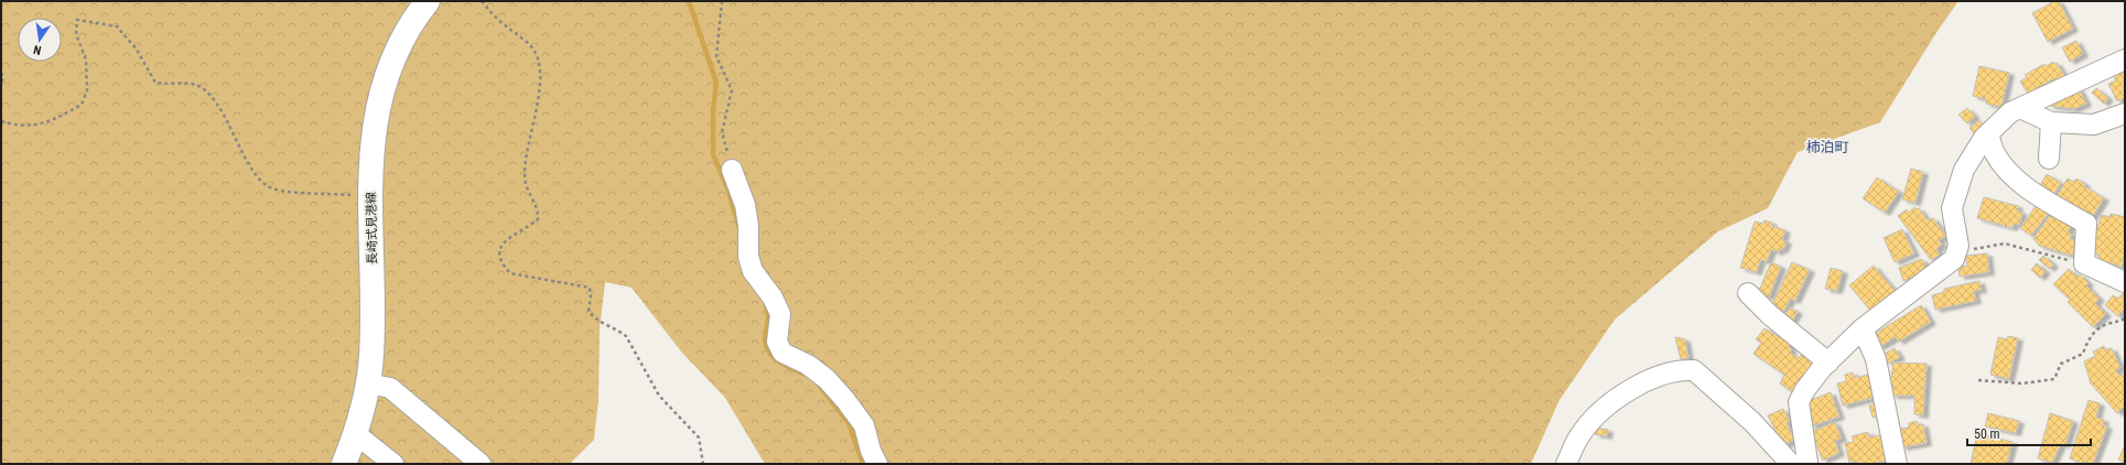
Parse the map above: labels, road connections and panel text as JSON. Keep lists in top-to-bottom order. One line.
{"streets":{"main road":["長崎式見港線"]},"districts":["柿泊町"],"scale_bar":"50 m","north":"bottom"}
